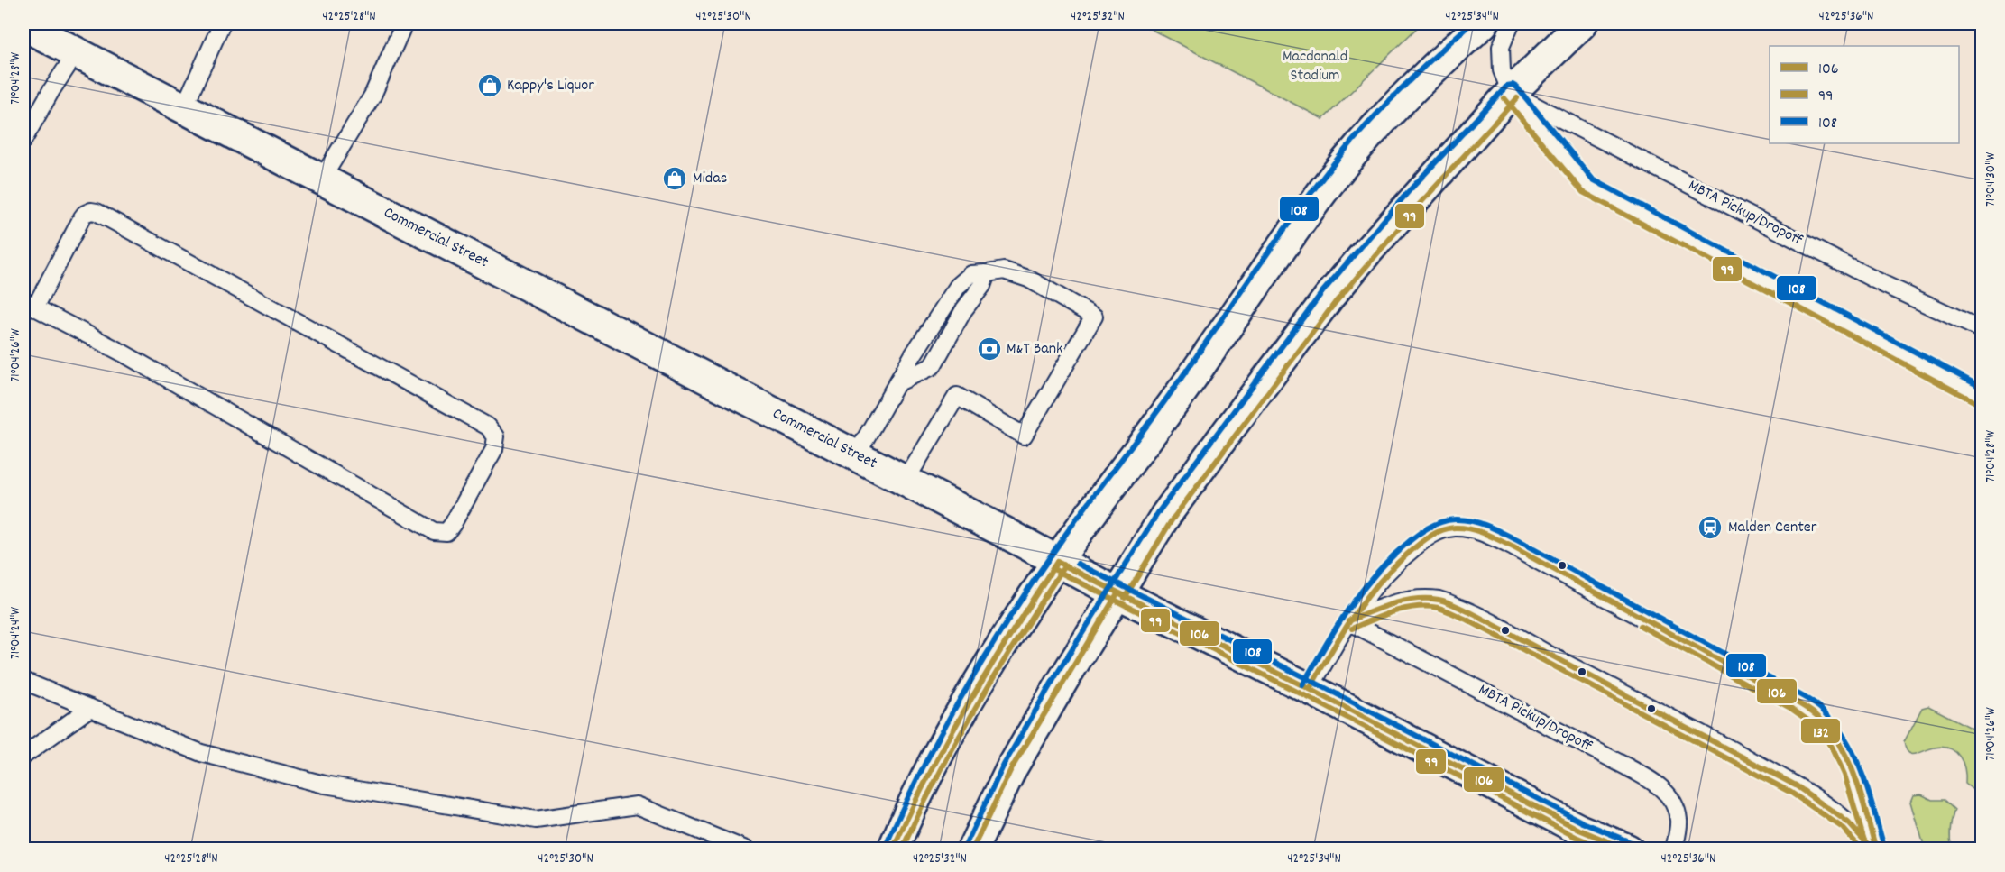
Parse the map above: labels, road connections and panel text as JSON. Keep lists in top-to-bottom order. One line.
{"streets":{"main road":["Commercial Street"],"lane":["MBTA Pickup/Dropoff"]},"parks":["Macdonald Stadium"],"places":{"shop":["Kappy's Liquor","Midas"],"bank":["M&T Bank"],"station":["Malden Center"]},"lines":["transit line 108","transit line 99","transit line 106","transit line 132"],"legend":["106","99","108"],"coordinates":["42°25'28\"N","42°25'30\"N","42°25'32\"N","42°25'34\"N","42°25'36\"N","71°04'28\"W","71°04'30\"W","71°04'26\"W","71°04'24\"W"]}
